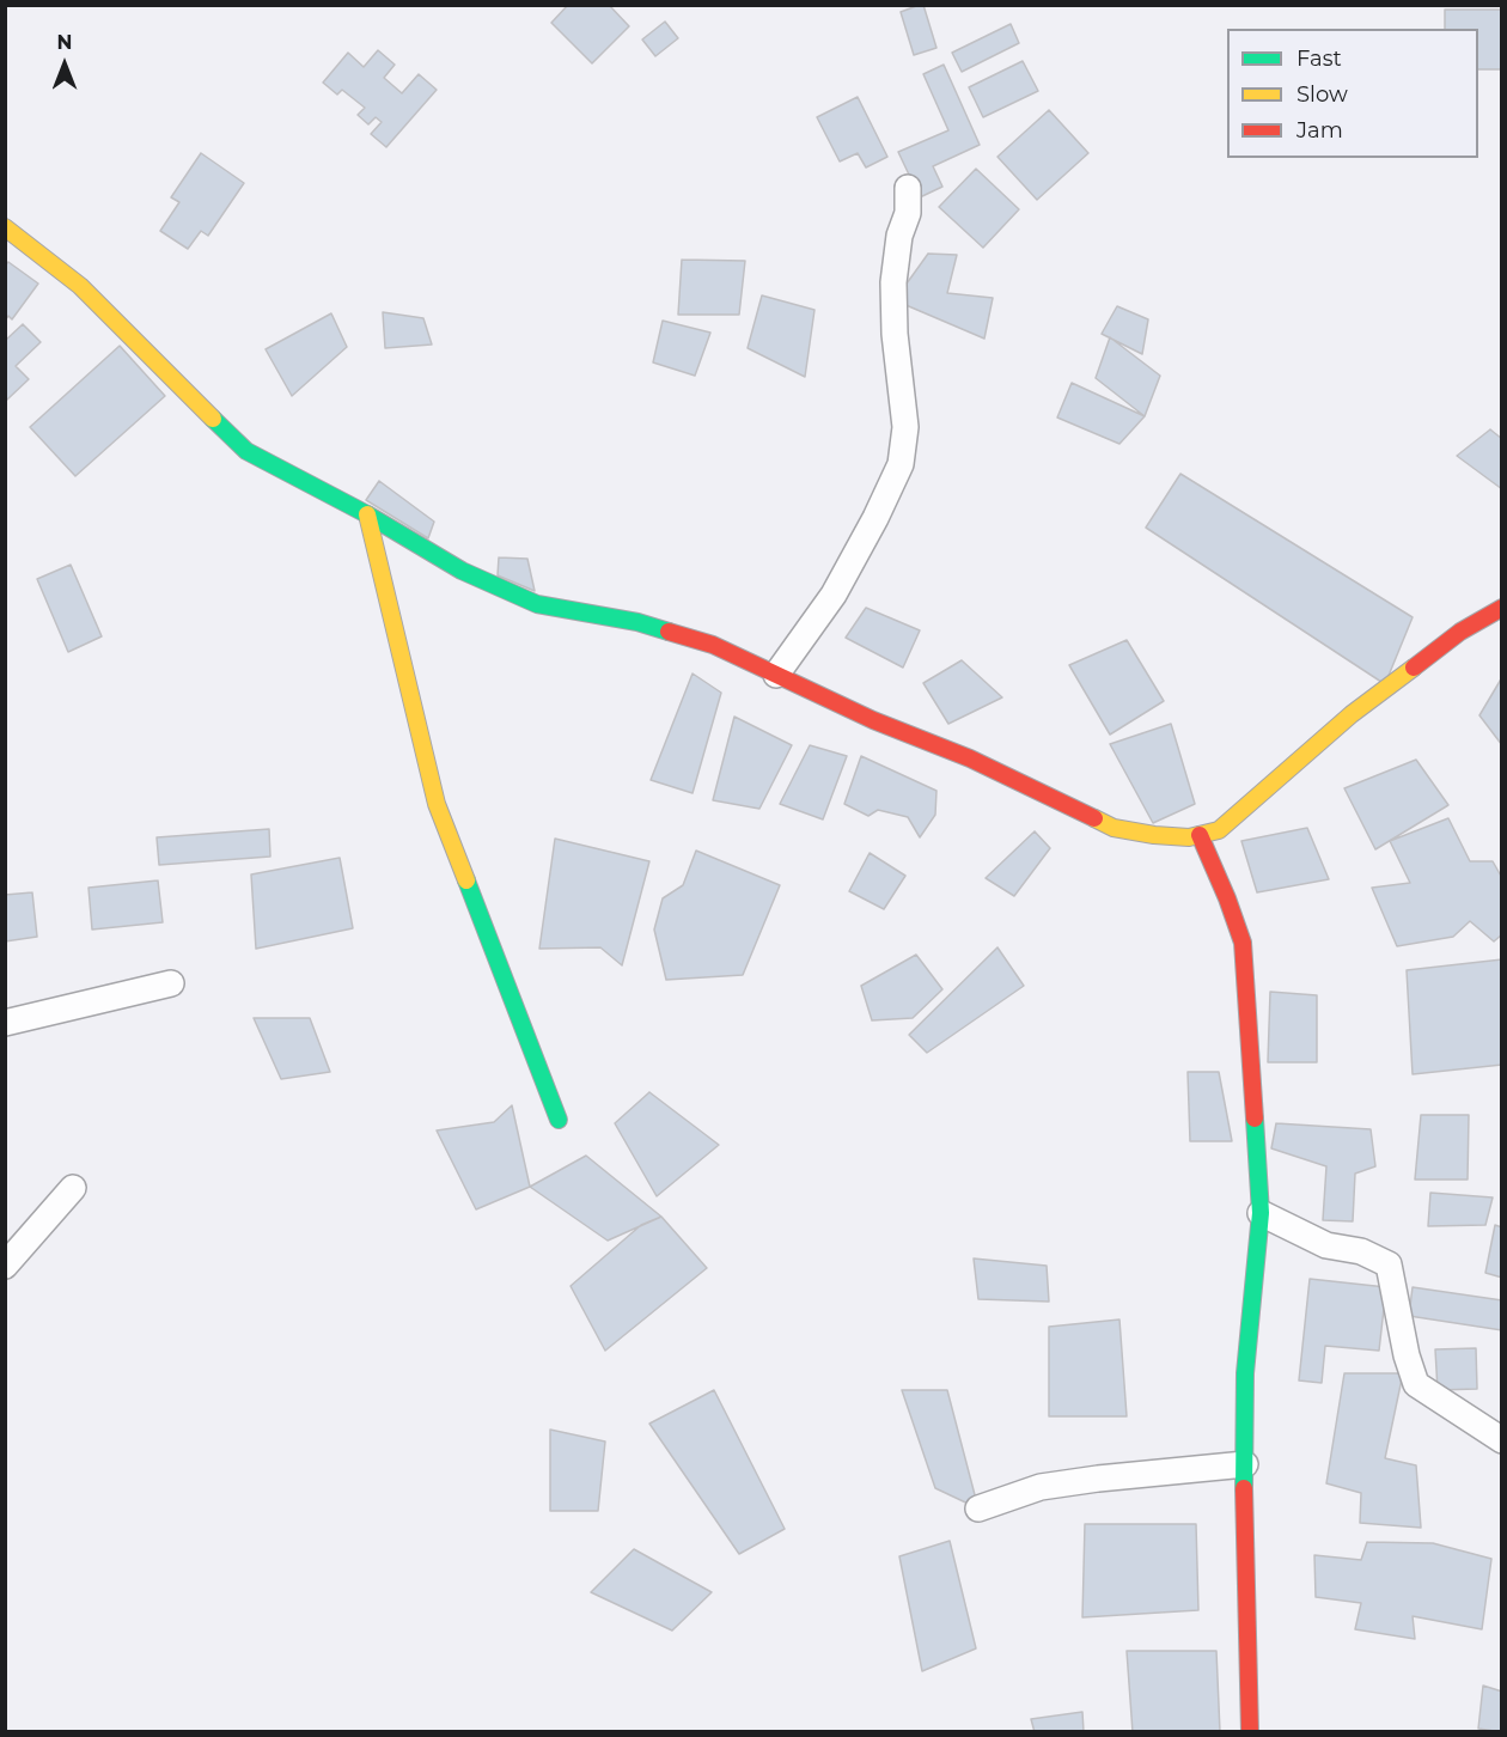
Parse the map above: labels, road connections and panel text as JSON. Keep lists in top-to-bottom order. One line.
{"legend":["Fast","Slow","Jam"],"north":"top"}
